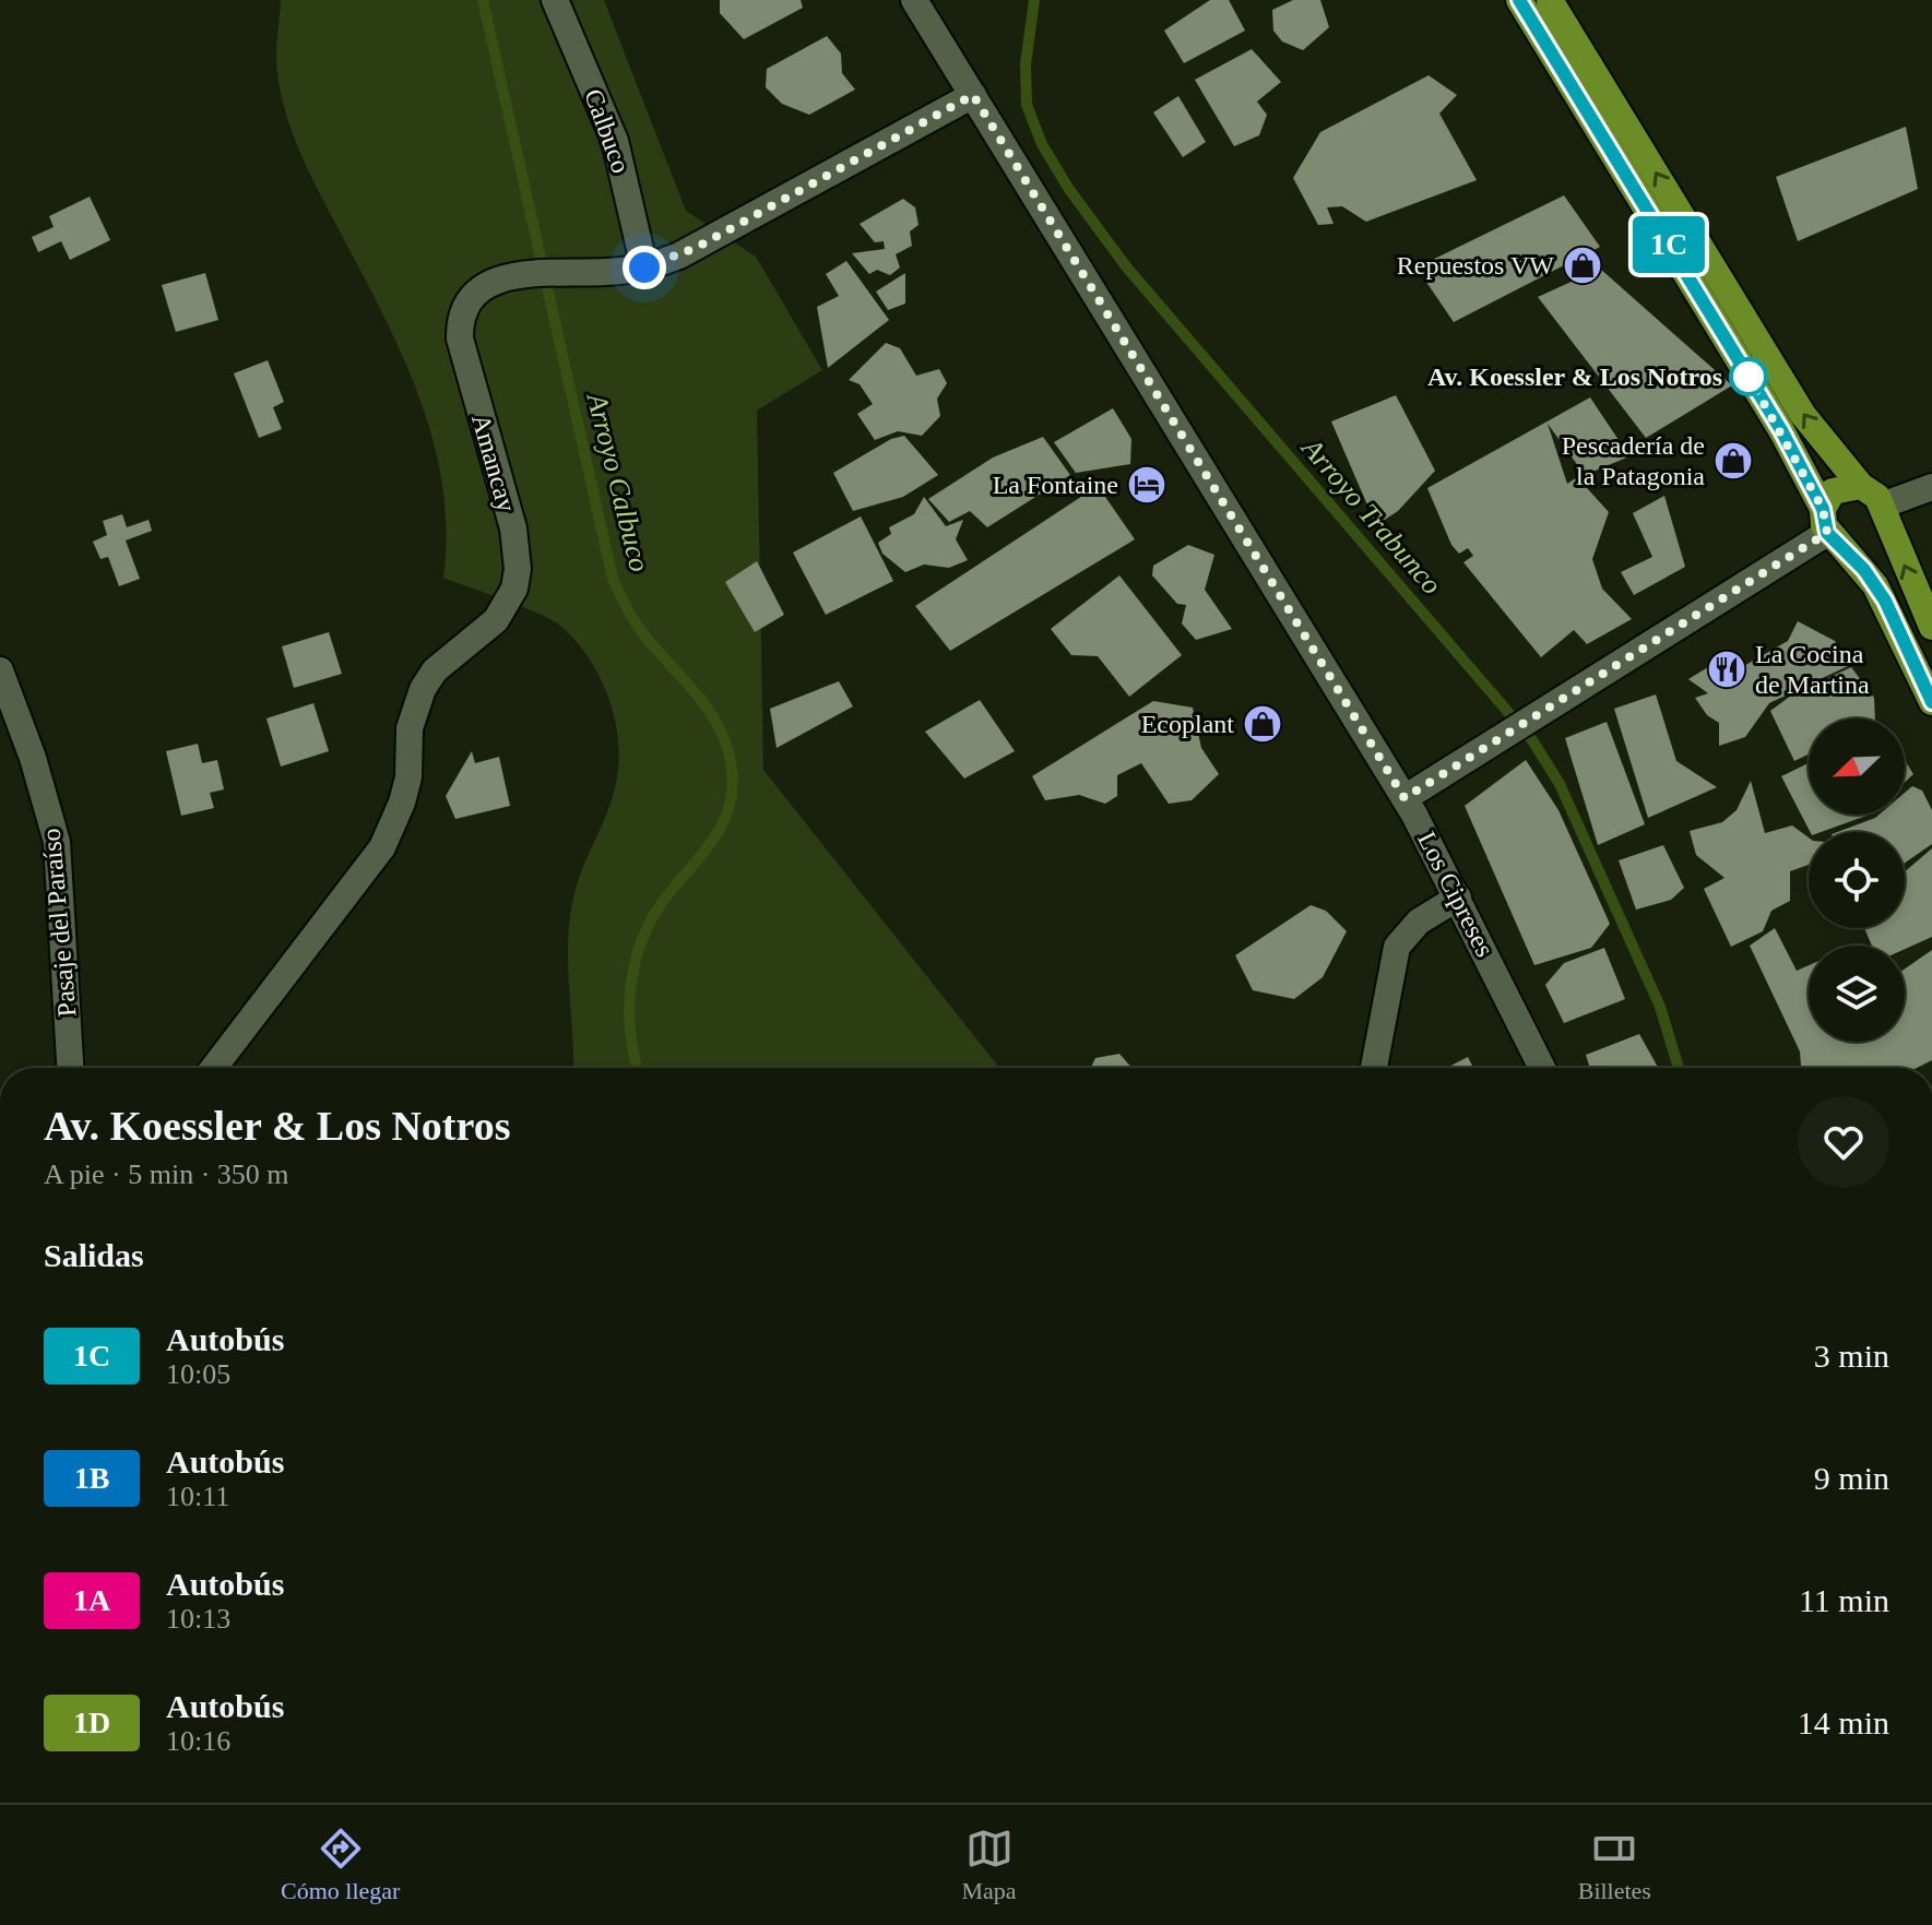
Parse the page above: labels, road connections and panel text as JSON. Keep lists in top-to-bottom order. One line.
{"streets":{"street":["Calbuco","Amancay","Los Cipreses","Pasaje del Paraíso"]},"crossings":[["Calbuco","Amancay"],["Amancay","Los Cipreses"]],"water":["Arroyo Calbuco","Arroyo Trabunco"],"places":{"shop":["Repuestos VW","Pescadería de la Patagonia","Ecoplant"],"other":["Av. Koessler & Los Notros"],"hotel":["La Fontaine"],"restaurant":["La Cocina de Martina"]},"lines":["bus line 1C"],"north":"bottom left","page":{"on_map":"1C","heading":[["Av. Koessler & Los Notros","A pie · 5 min · 350 m"],"Salidas"],"list":[{"mark":"1C","name":"Autobús","note":"10:05","value":"3 min"},{"mark":"1B","name":"Autobús","note":"10:11","value":"9 min"},{"mark":"1A","name":"Autobús","note":"10:13","value":"11 min"},{"mark":"1D","name":"Autobús","note":"10:16","value":"14 min"}],"tabs":["Cómo llegar","Mapa","Billetes"]}}
